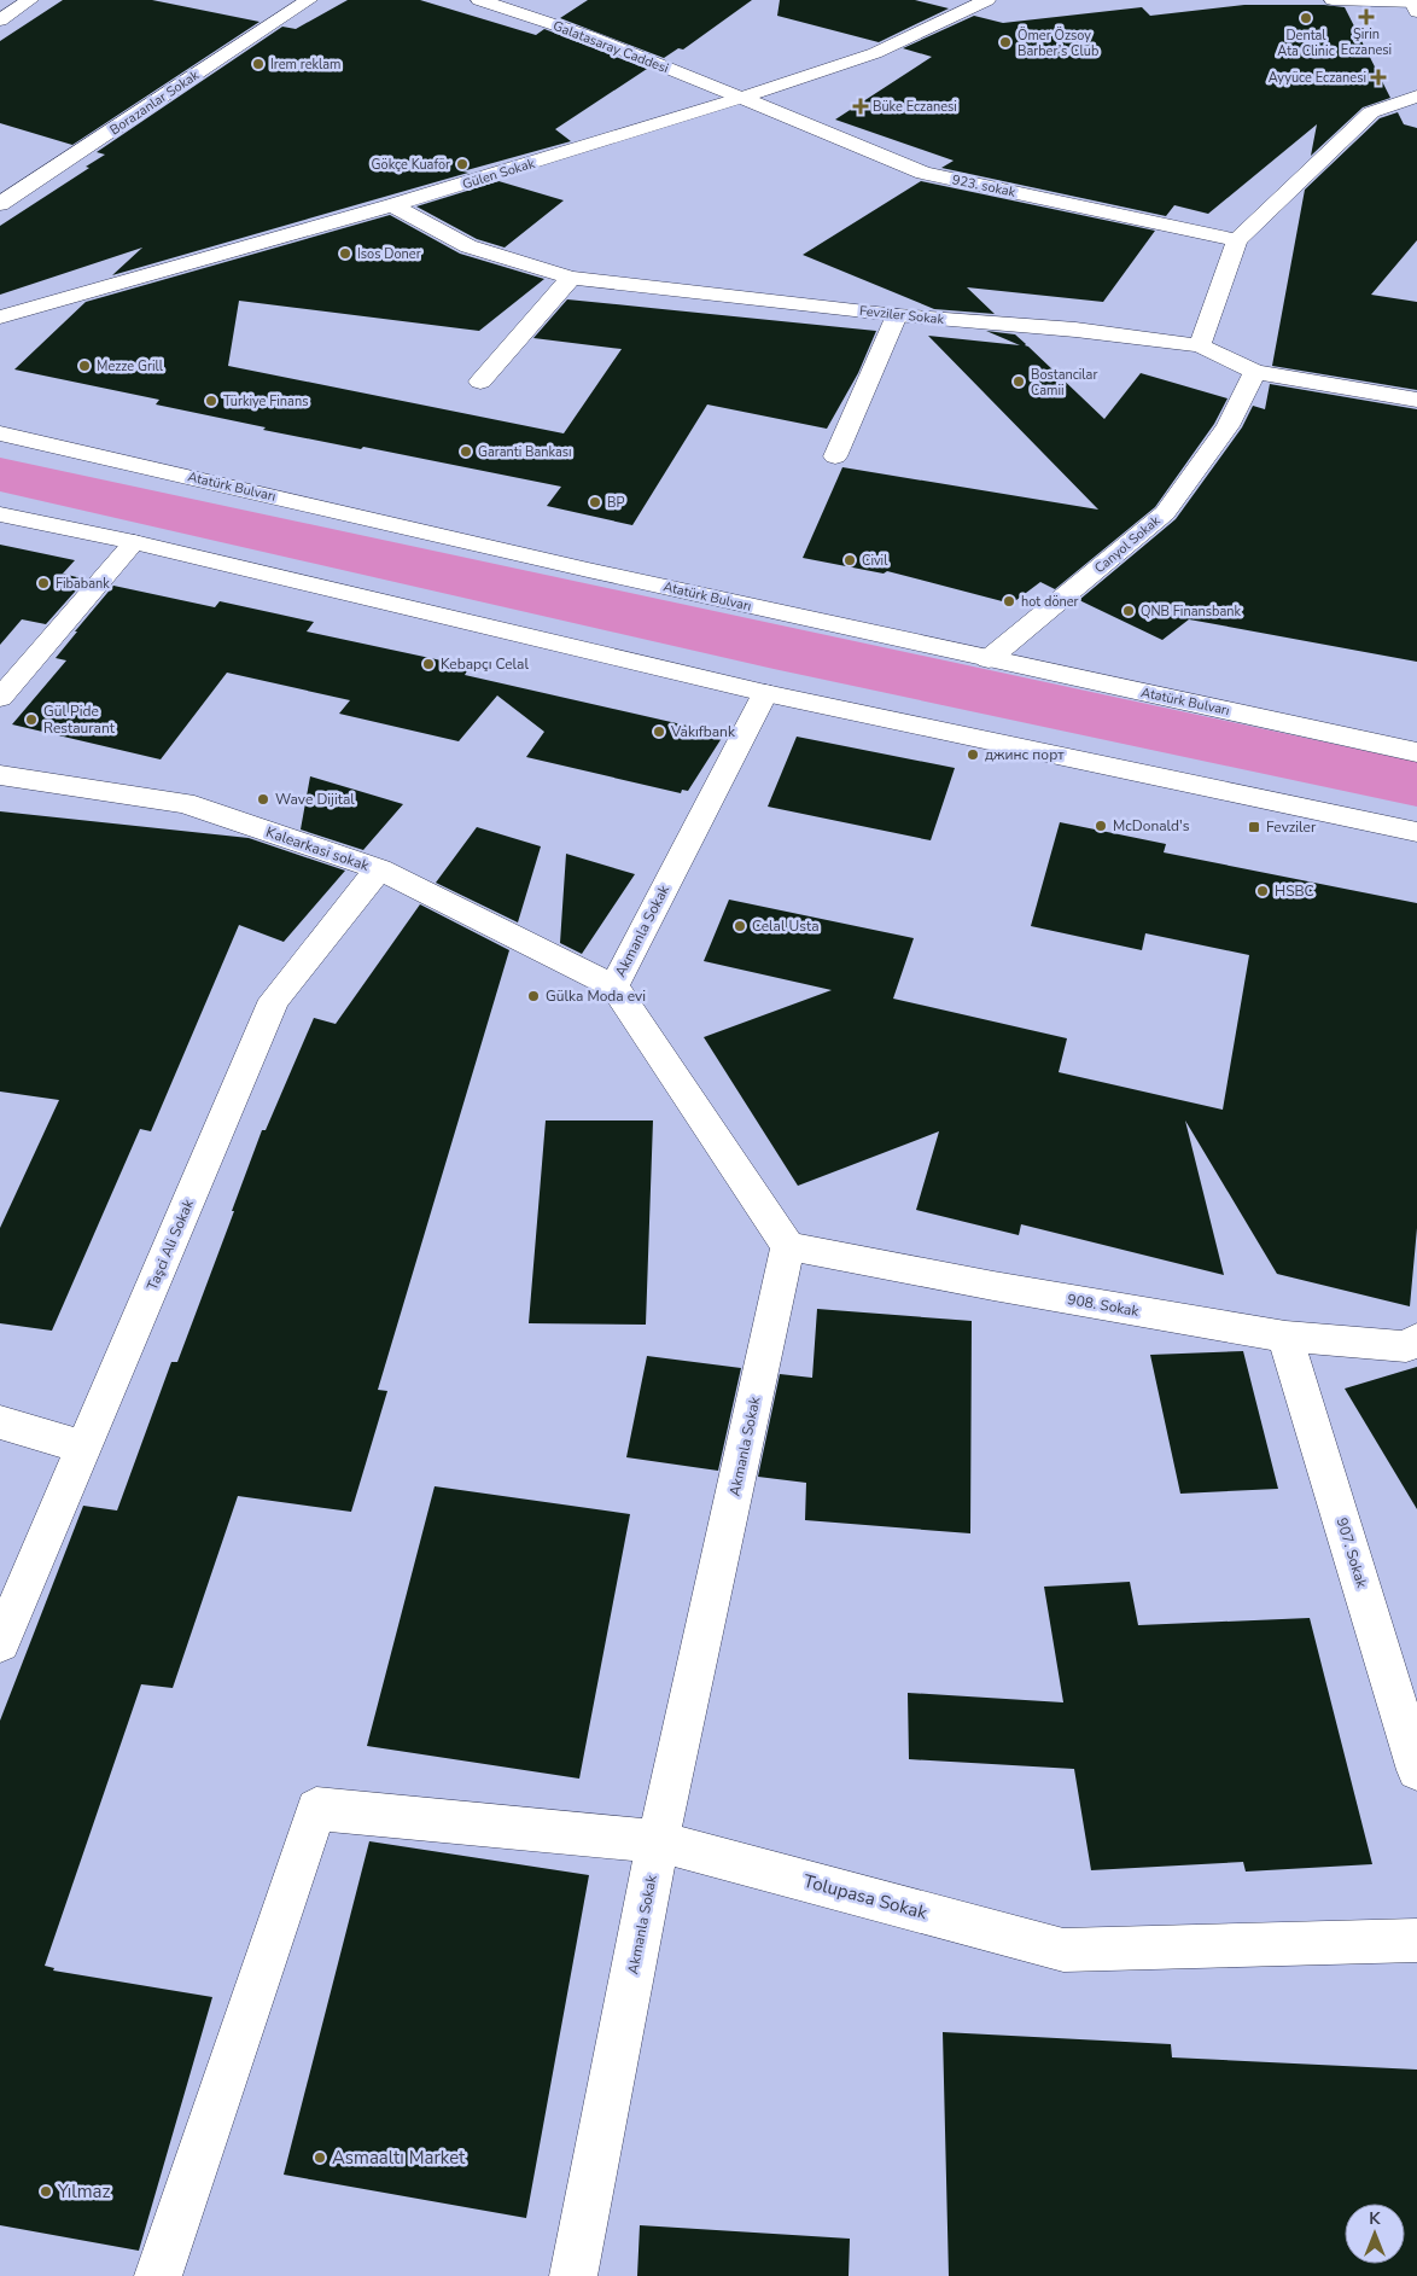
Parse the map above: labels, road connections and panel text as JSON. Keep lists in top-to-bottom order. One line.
{"streets":{"street":["Galatasaray Caddesi","Borazanlar Sokak","Gülen Sokak","923. sokak","Fevziler Sokak","Atatürk Bulvarı","Canyol Sokak","Kalearkasi sokak","Akmanla Sokak","Taşci Ali Sokak","908. Sokak","907. Sokak","Tolupasa Sokak"]},"crossings":[["Galatasaray Caddesi","Gülen Sokak"],["Galatasaray Caddesi","923. sokak"],["Gülen Sokak","923. sokak"],["Gülen Sokak","Fevziler Sokak"],["Fevziler Sokak","Canyol Sokak"],["Atatürk Bulvarı","Canyol Sokak"],["Kalearkasi sokak","Akmanla Sokak"],["Kalearkasi sokak","Taşci Ali Sokak"],["Akmanla Sokak","908. Sokak"],["Akmanla Sokak","Tolupasa Sokak"],["908. Sokak","907. Sokak"]],"places":{"health":["Şirin Eczanesi","Ayyüce Eczanesi","Büke Eczanesi"],"other":["Dental Ata Clinic","Ömer Özsoy Barber’s Club","Irem reklam","Gökçe Kuaför","Isos Doner","Mezze Grill","Bostancilar Camii","Türkiye Finans","Garanti Bankası","BP","Civil","Fibabank","hot döner","QNB Finansbank","Kebapçı Celal","Gül Pide Restaurant","Vakıfbank","джинс порт","Wave Dijital","McDonald's","HSBC","Celal Usta","Gülka Moda evi","Asmaaltı Market","Yılmaz"],"transit":["Fevziler"]},"north":"top"}
